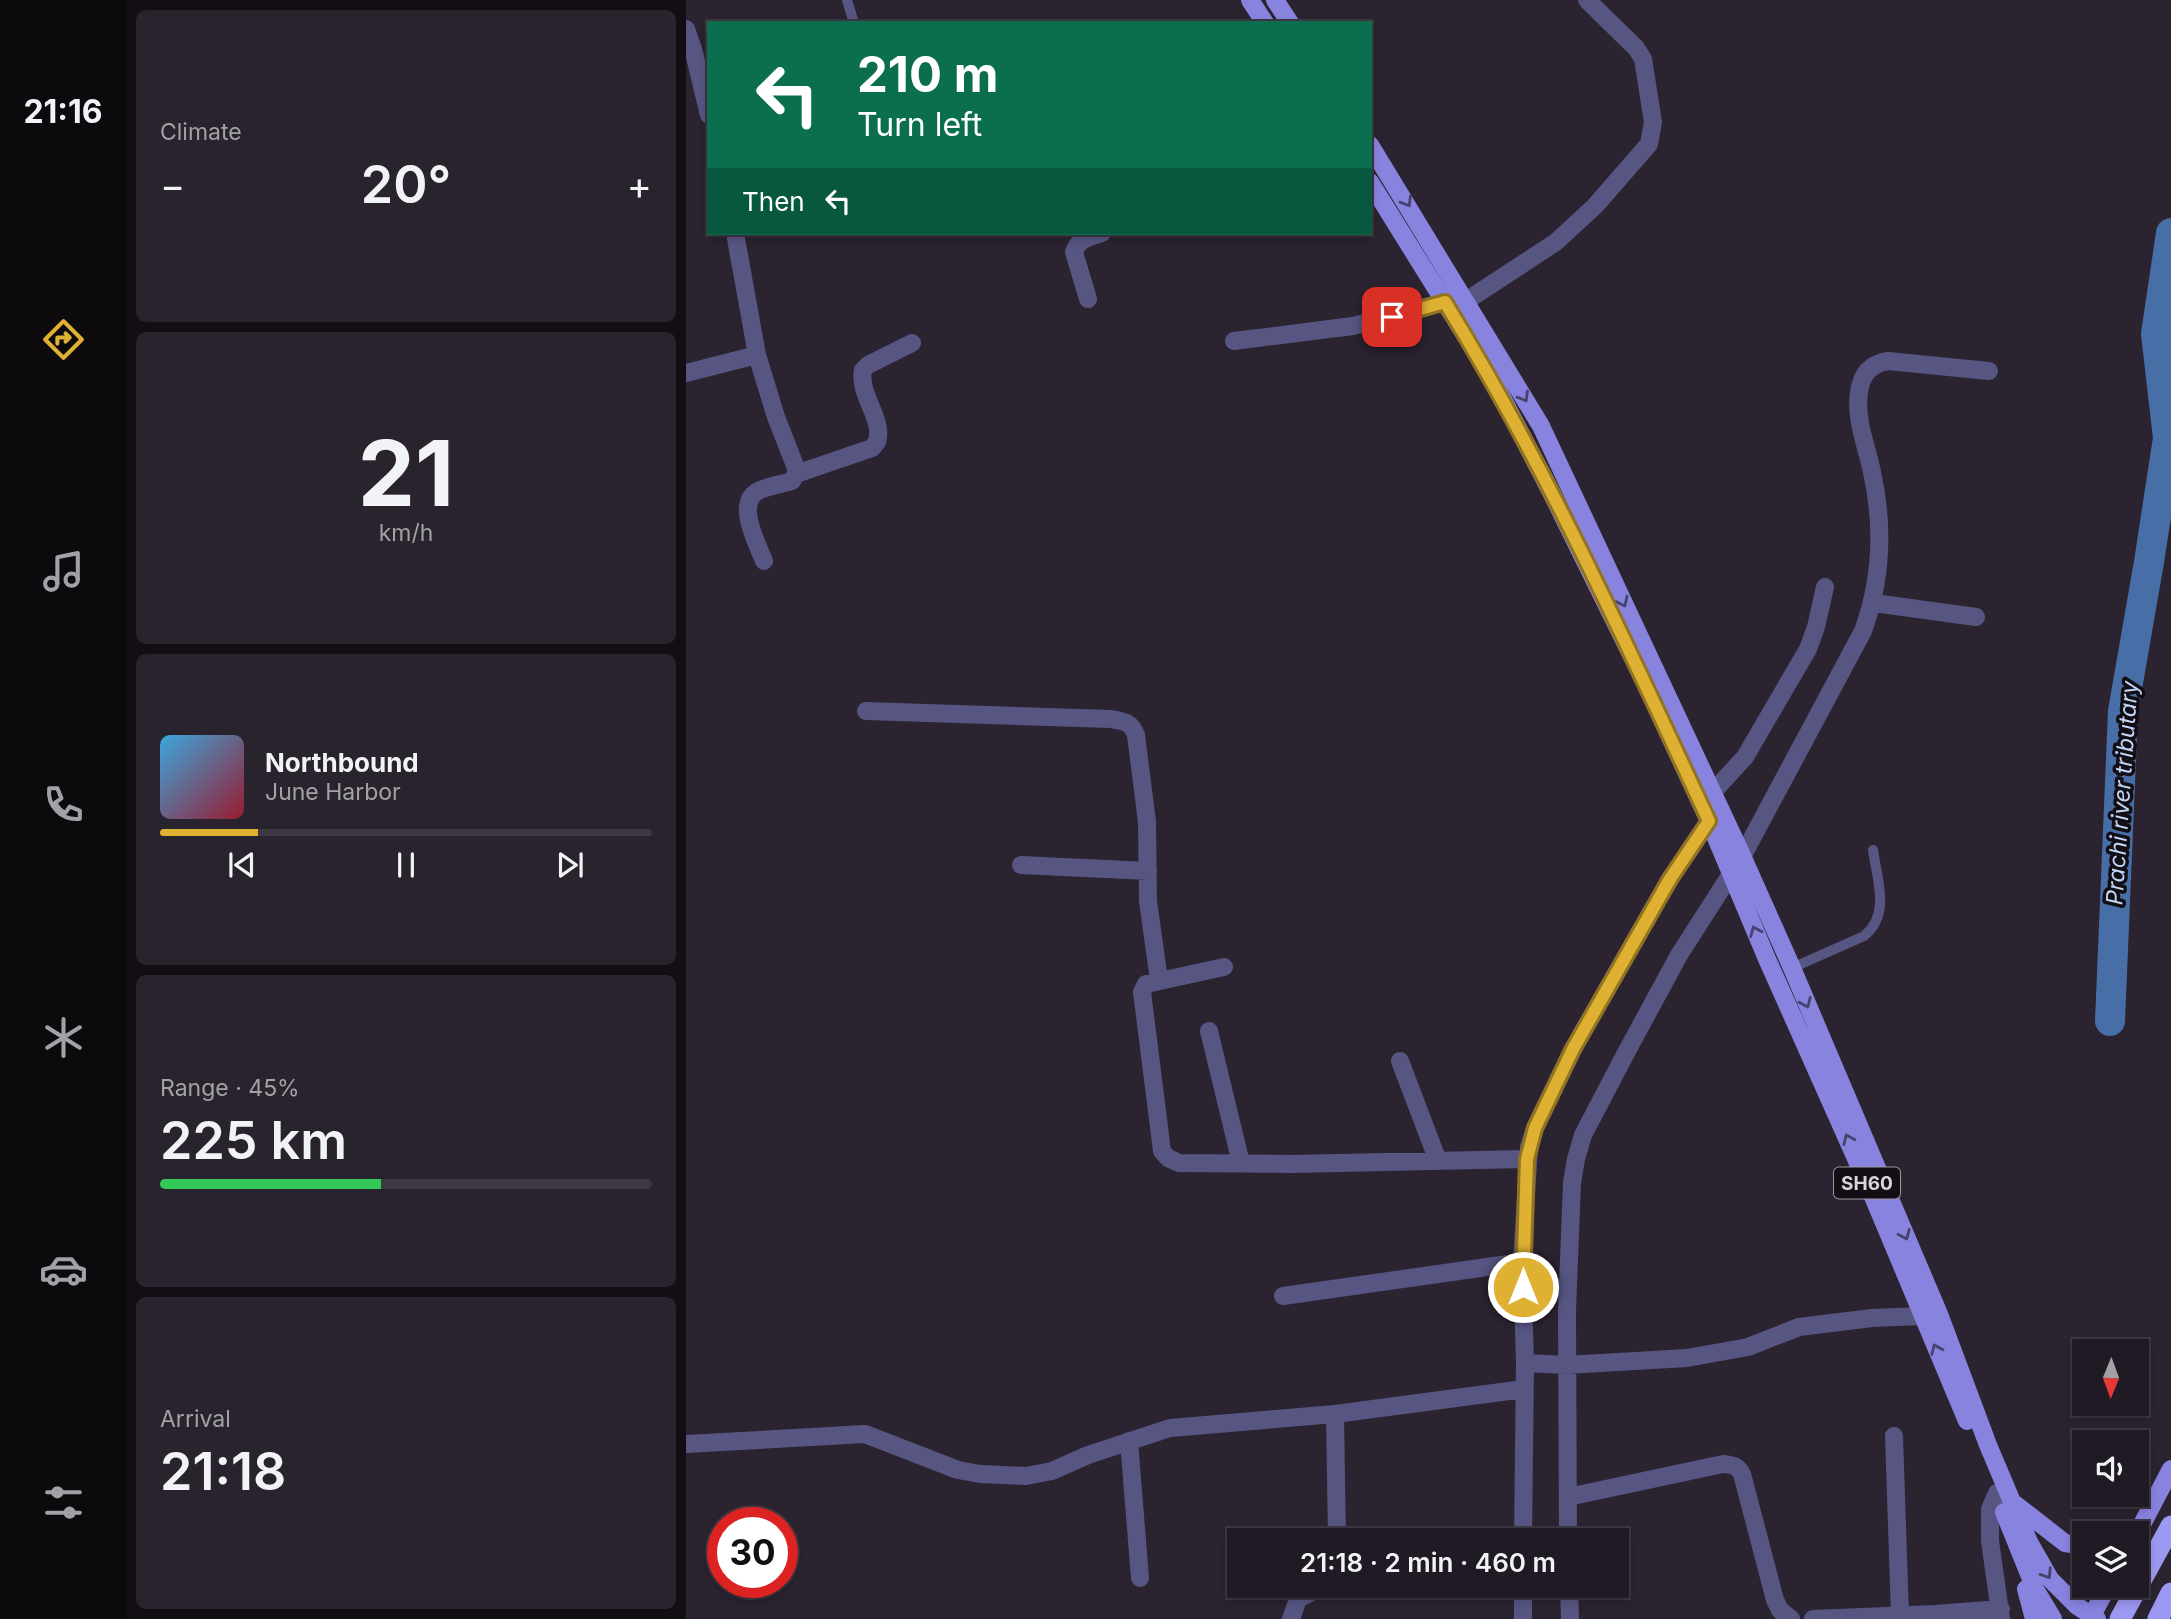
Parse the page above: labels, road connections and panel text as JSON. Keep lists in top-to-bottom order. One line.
{"streets":{"main road":["SH60"]},"water":["Prachi river tributary"],"north":"bottom","page":{"tabs":"21:16","tile":["Climate",["21","km/h"],["Range · 45%","225 km"],["Arrival","21:18"]],"turn":["210 m","Turn left"],"heat":["−","20°","+"],"then":"Then","song":["Northbound","June Harbor"],"limit":"30","trip":"21:18 · 2 min · 460 m"}}
